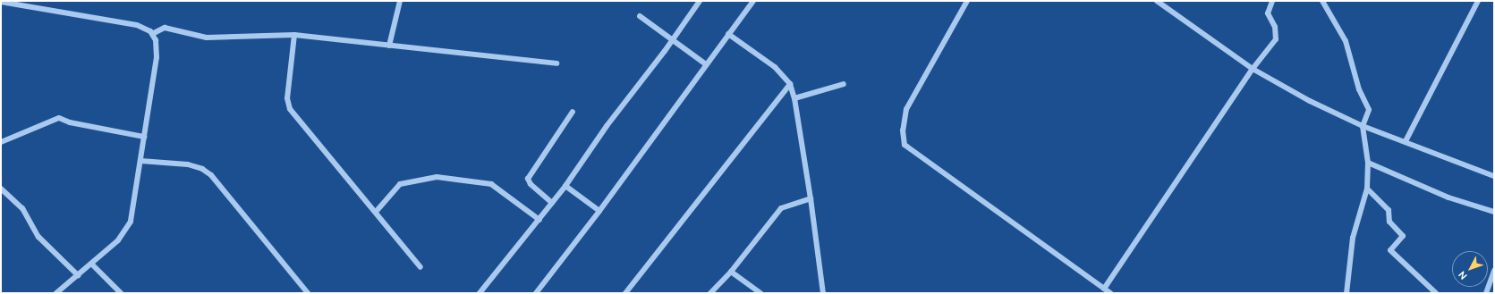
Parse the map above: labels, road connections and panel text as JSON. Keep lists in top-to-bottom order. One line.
{"north":"bottom left"}
